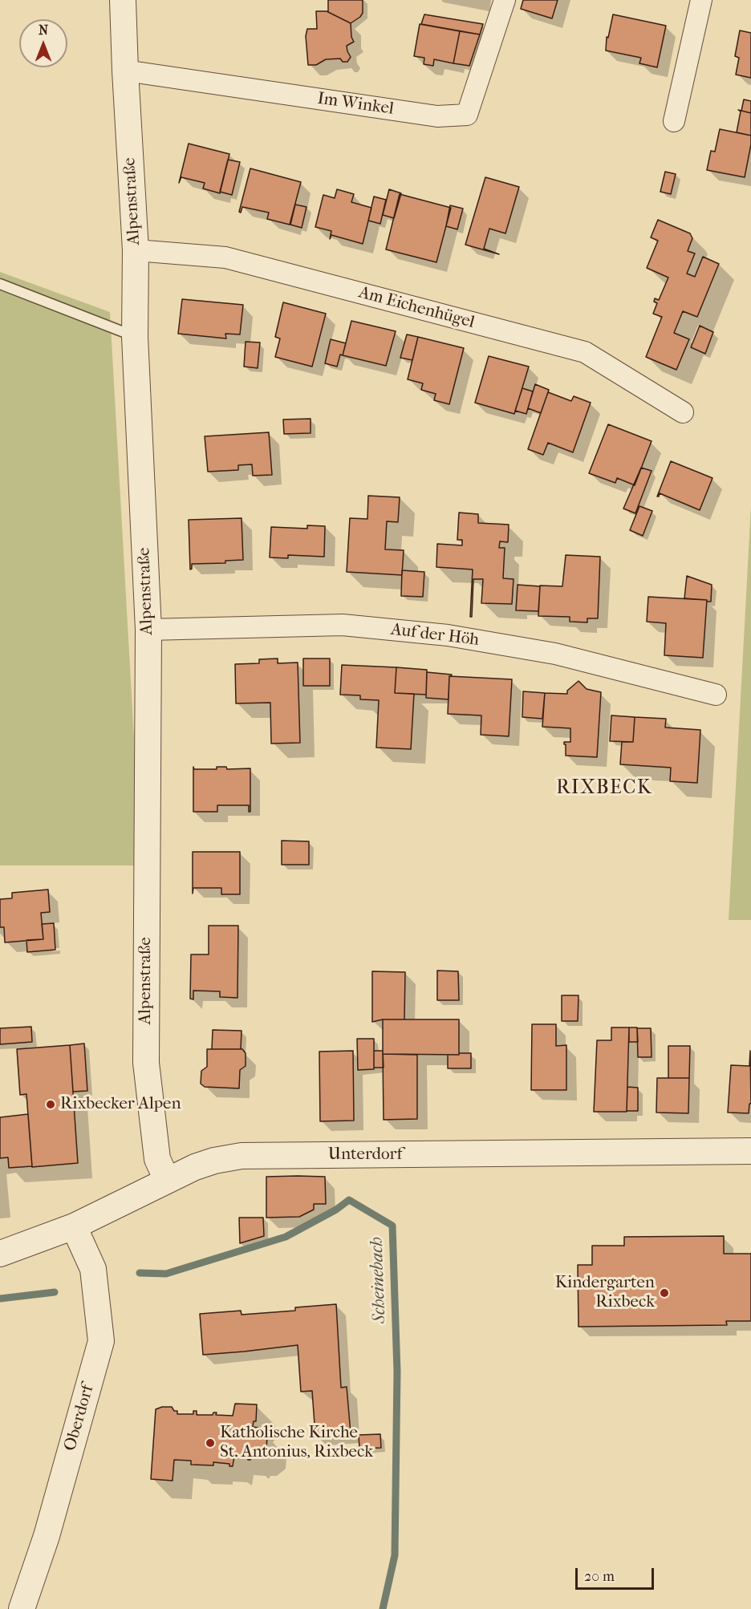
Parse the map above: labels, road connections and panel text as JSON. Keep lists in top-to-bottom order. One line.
{"streets":{"street":["Im Winkel","Alpenstraße","Am Eichenhügel","Auf der Höh","Unterdorf","Oberdorf"]},"crossings":[["Im Winkel","Alpenstraße"],["Alpenstraße","Am Eichenhügel"],["Alpenstraße","Auf der Höh"],["Alpenstraße","Unterdorf"],["Unterdorf","Oberdorf"]],"districts":["RIXBECK"],"water":["Scheinebach"],"places":["Rixbecker Alpen","Kindergarten Rixbeck","Katholische Kirche St. Antonius, Rixbeck"],"scale_bar":"20 m","north":"top"}
